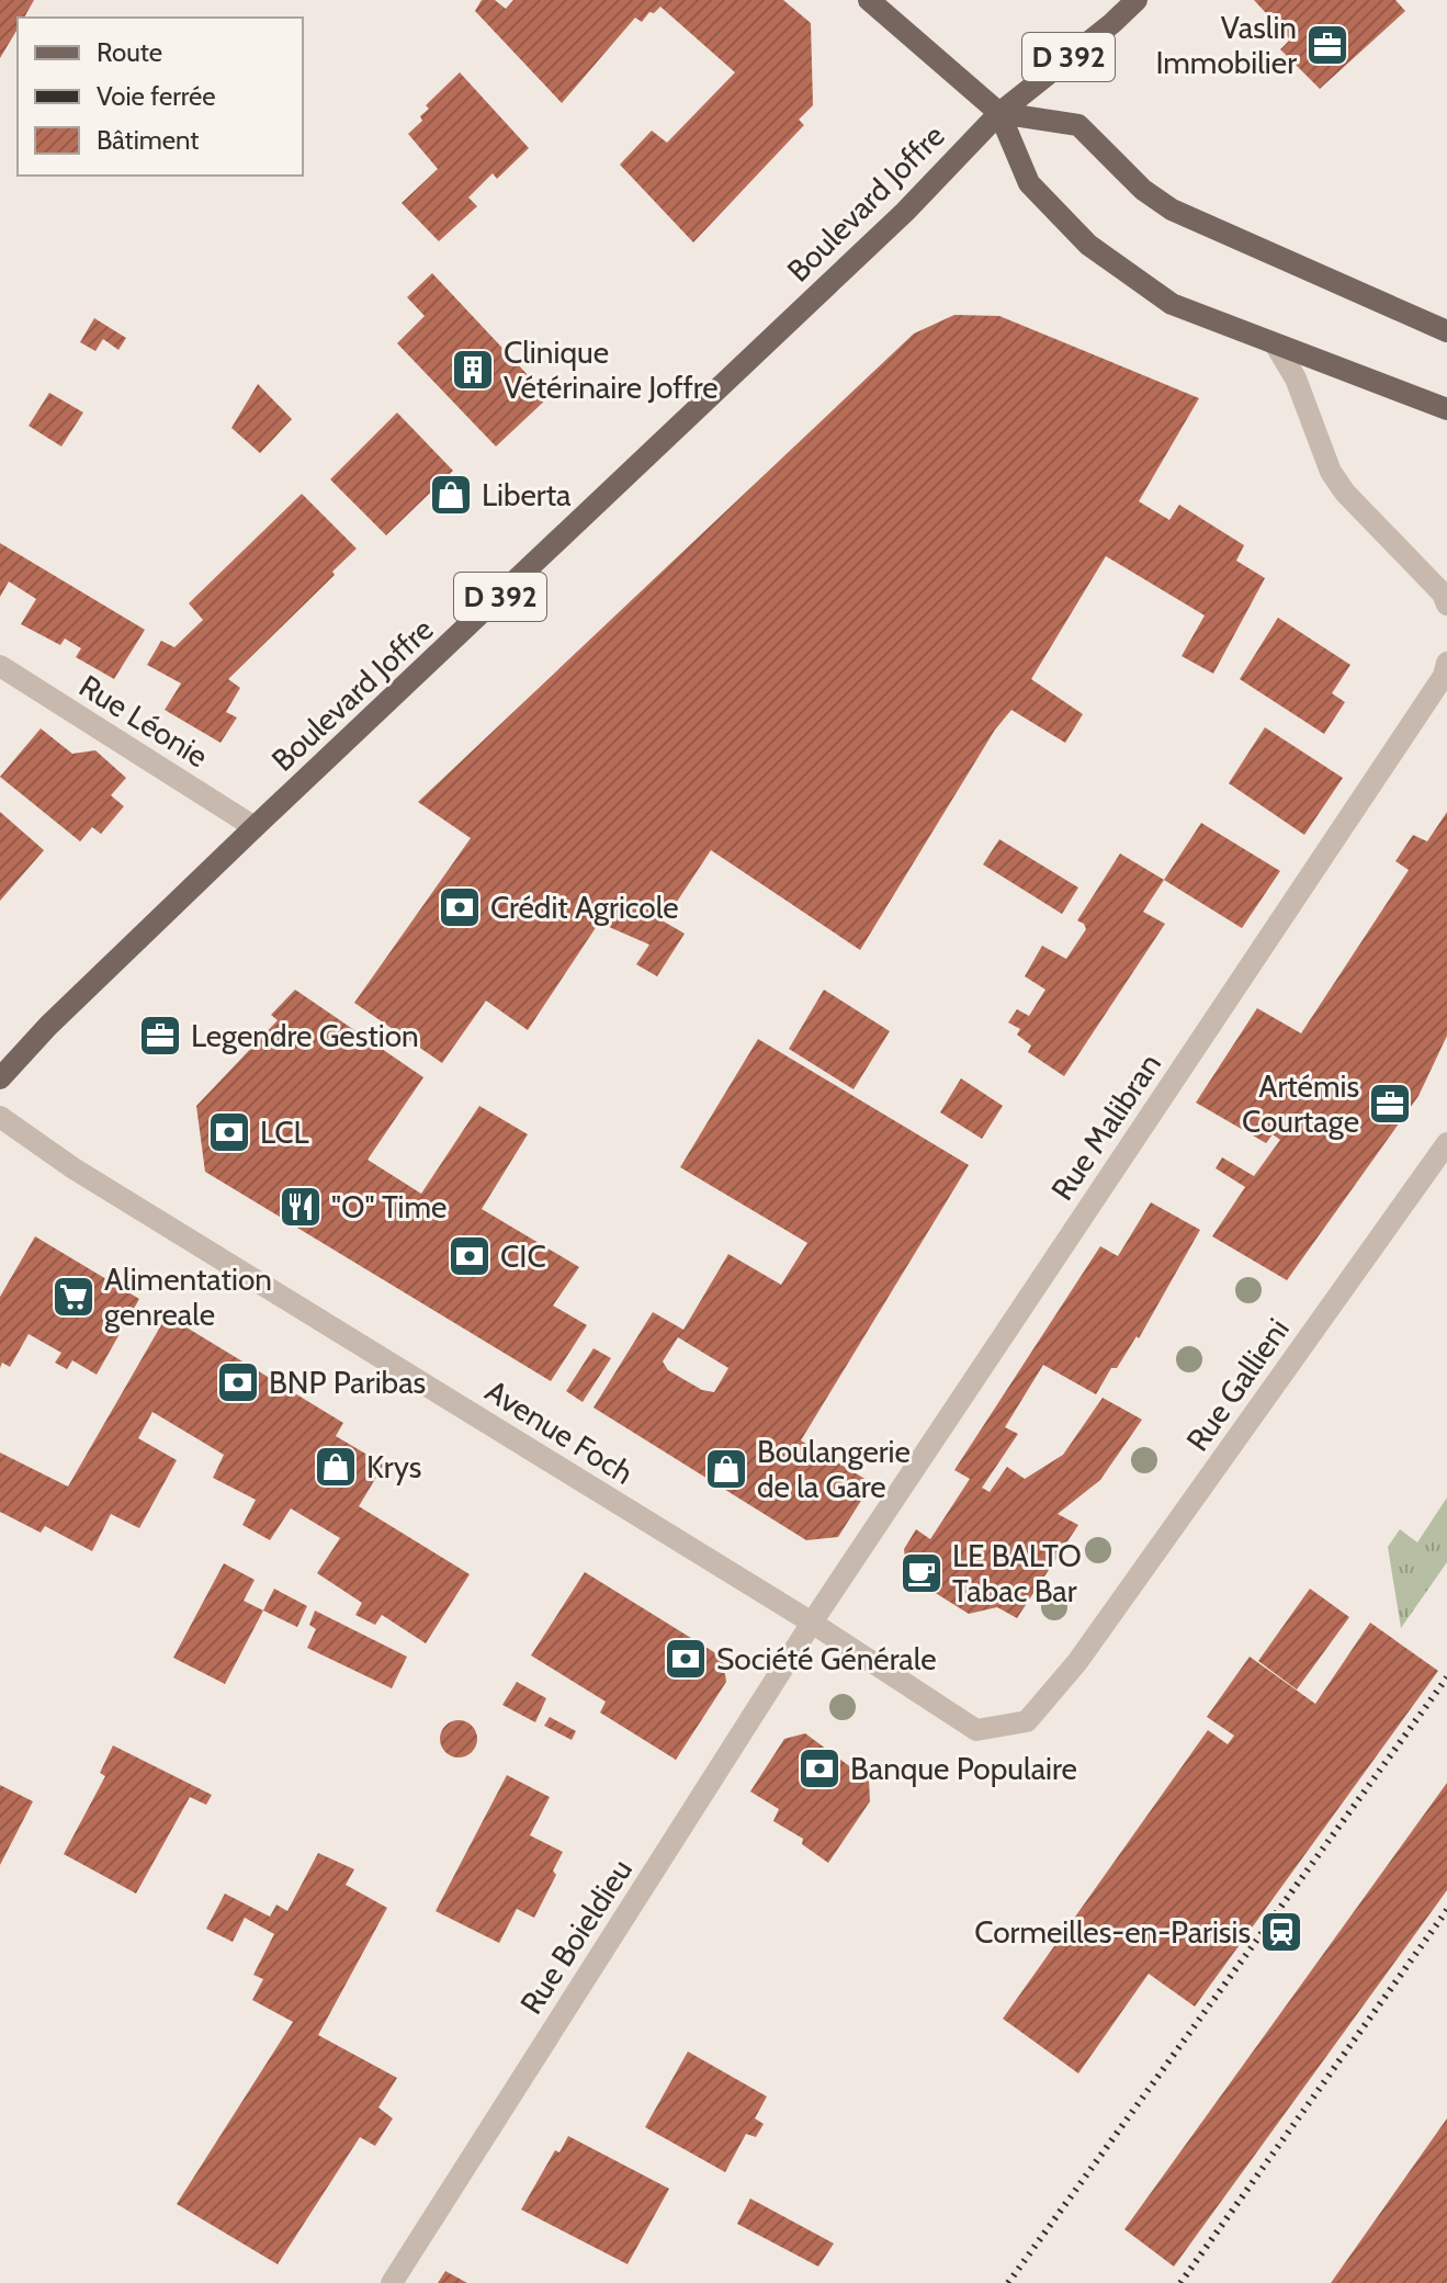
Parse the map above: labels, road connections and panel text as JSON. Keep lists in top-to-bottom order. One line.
{"streets":{"main road":["D 392","Boulevard Joffre"],"street":["Rue Léonie","Rue Malibran","Rue Gallieni","Avenue Foch","Rue Boieldieu"]},"crossings":[["Boulevard Joffre","Rue Léonie"],["Rue Malibran","Avenue Foch"],["Rue Malibran","Rue Boieldieu"],["Rue Gallieni","Avenue Foch"],["Avenue Foch","Rue Boieldieu"]],"places":{"office":["Vaslin Immobilier","Legendre Gestion","Artémis Courtage"],"building":["Clinique Vétérinaire Joffre"],"shop":["Liberta","Krys","Boulangerie de la Gare"],"bank":["Crédit Agricole","LCL","CIC","BNP Paribas","Société Générale","Banque Populaire"],"restaurant":["\"O\" Time"],"supermarket":["Alimentation genreale"],"cafe":["LE BALTO Tabac Bar"],"station":["Cormeilles-en-Parisis"]},"legend":["Route","Voie ferrée","Bâtiment"]}
